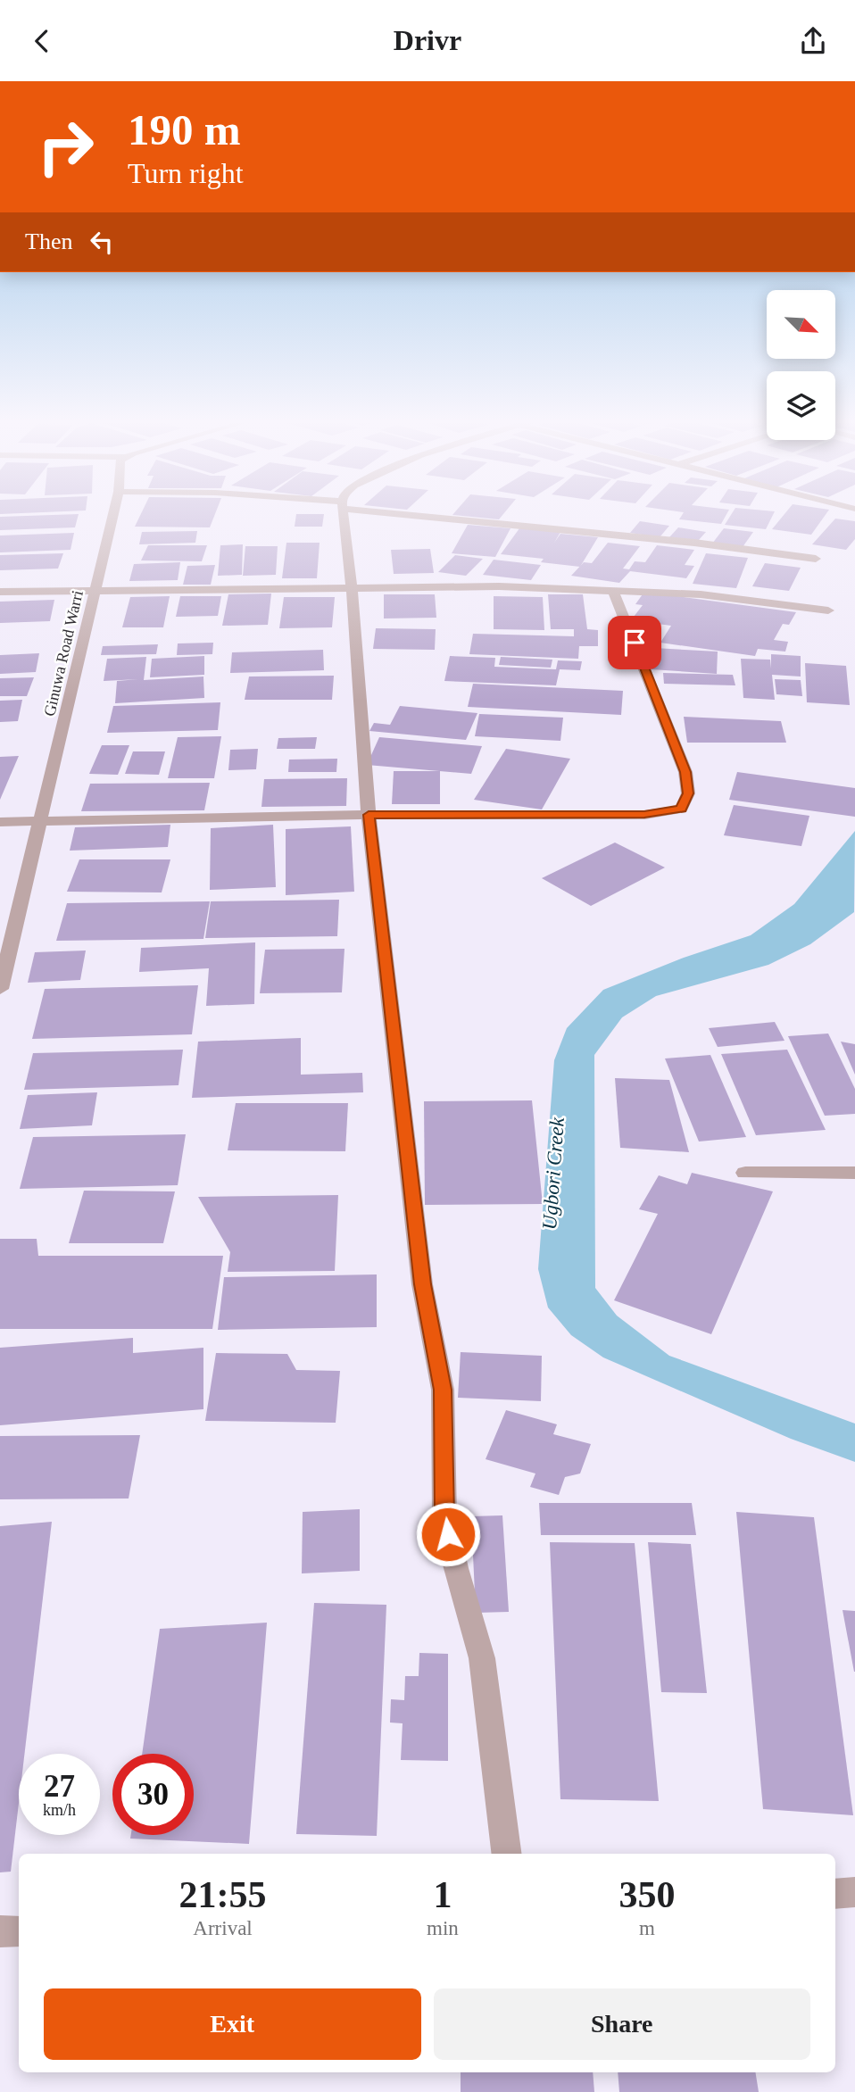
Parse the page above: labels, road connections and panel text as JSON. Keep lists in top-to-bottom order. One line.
{"streets":{"street":["Ginuwa Road Warri"]},"water":["Ugbori Creek"],"north":"bottom right","page":{"header":"Drivr","turn":["190 m","Turn right"],"then":"Then","speed":"27 km/h","limit":"30","eta":["21:55","Arrival","1","min","350","m"],"buttons":["Exit","Share"]}}
